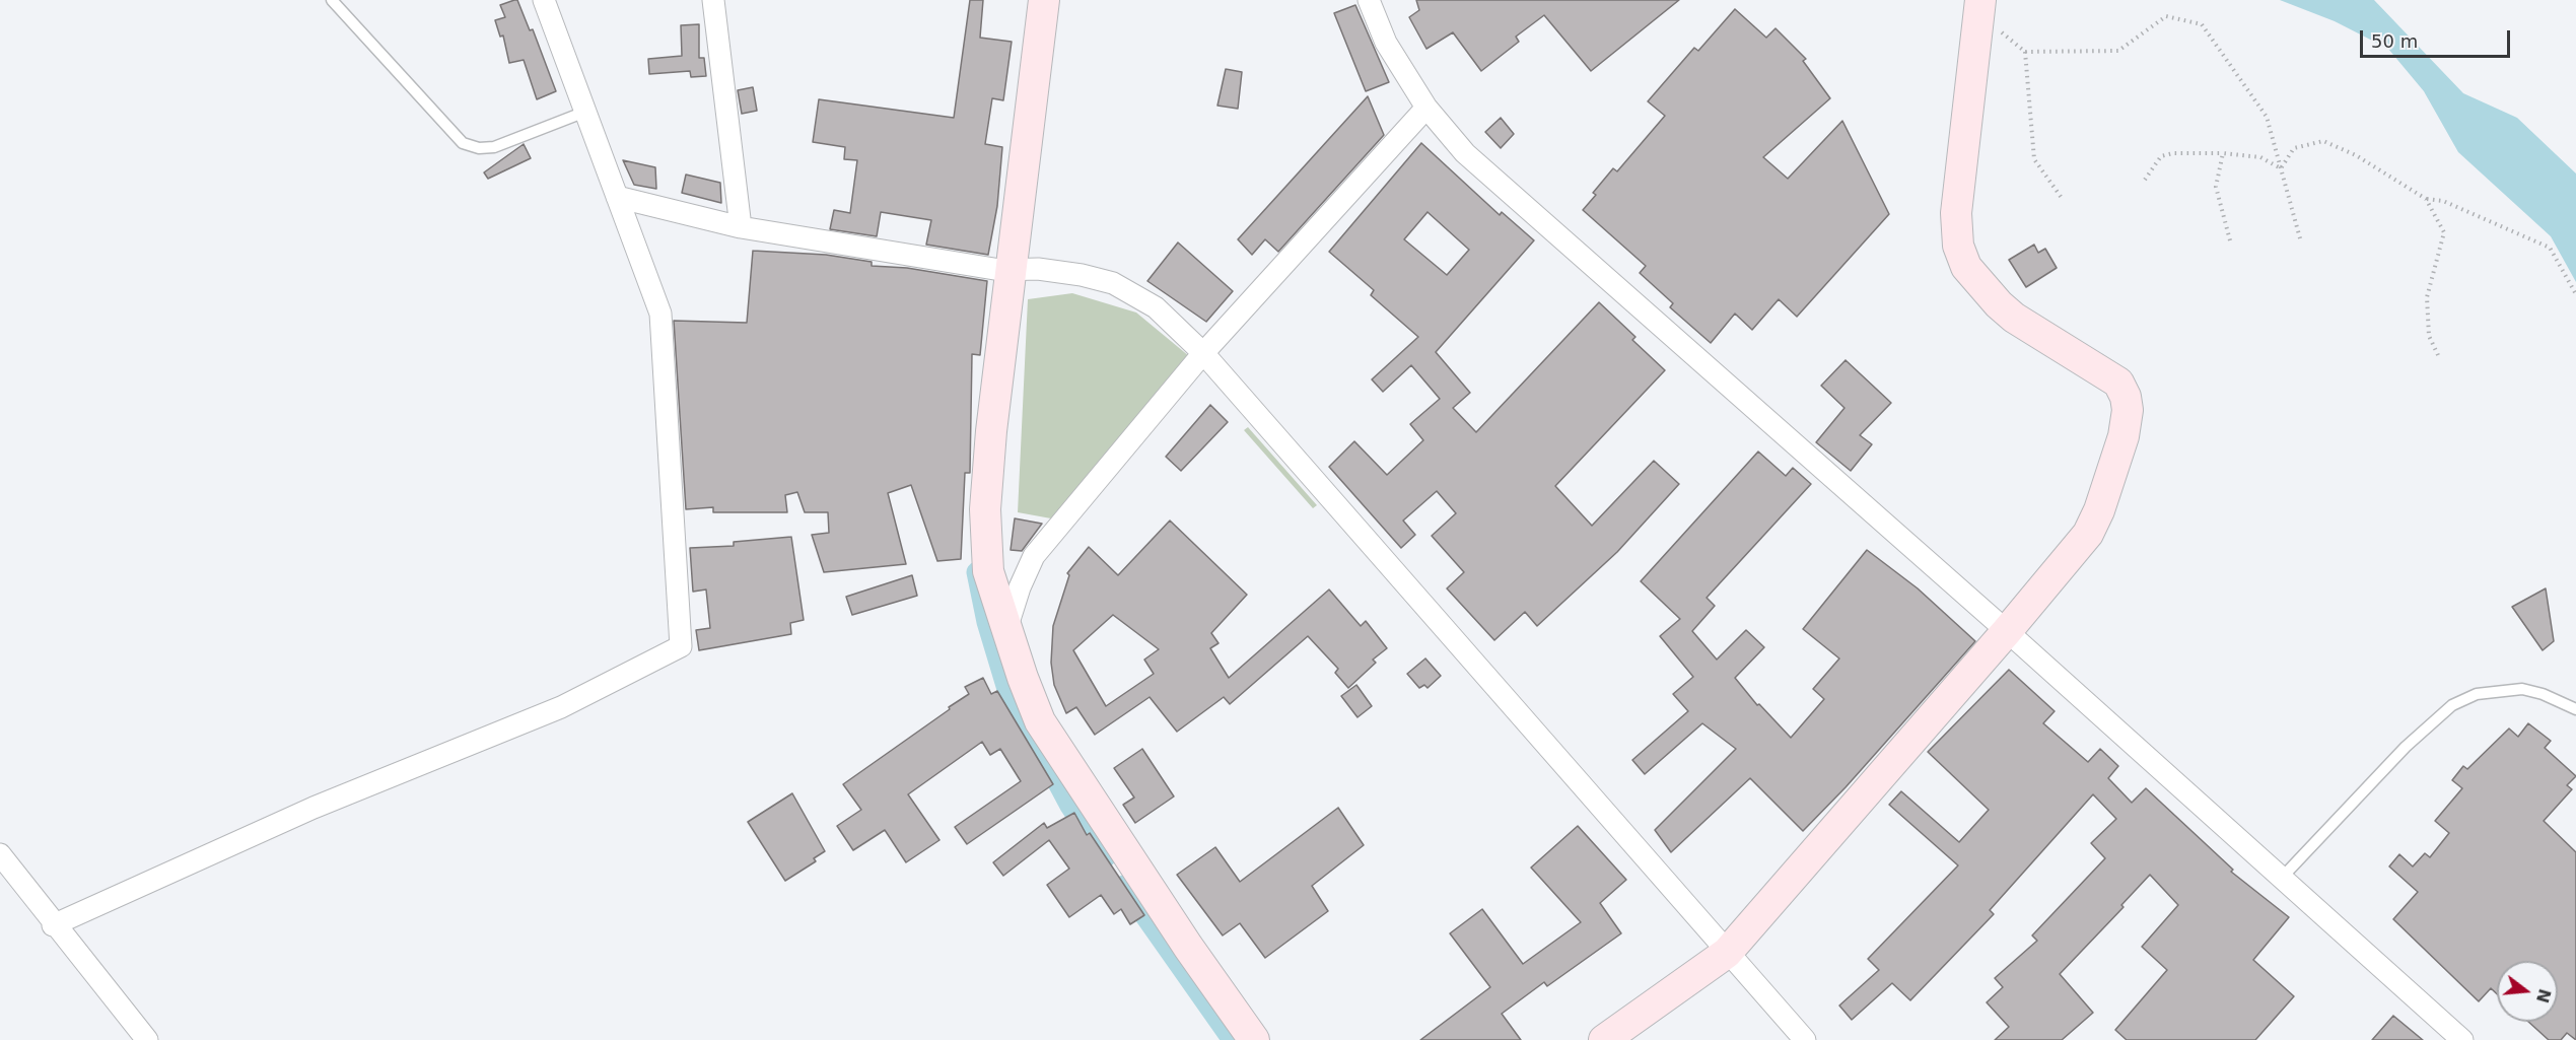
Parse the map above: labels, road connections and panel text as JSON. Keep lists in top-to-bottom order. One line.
{"scale_bar":"50 m","north":"right"}
